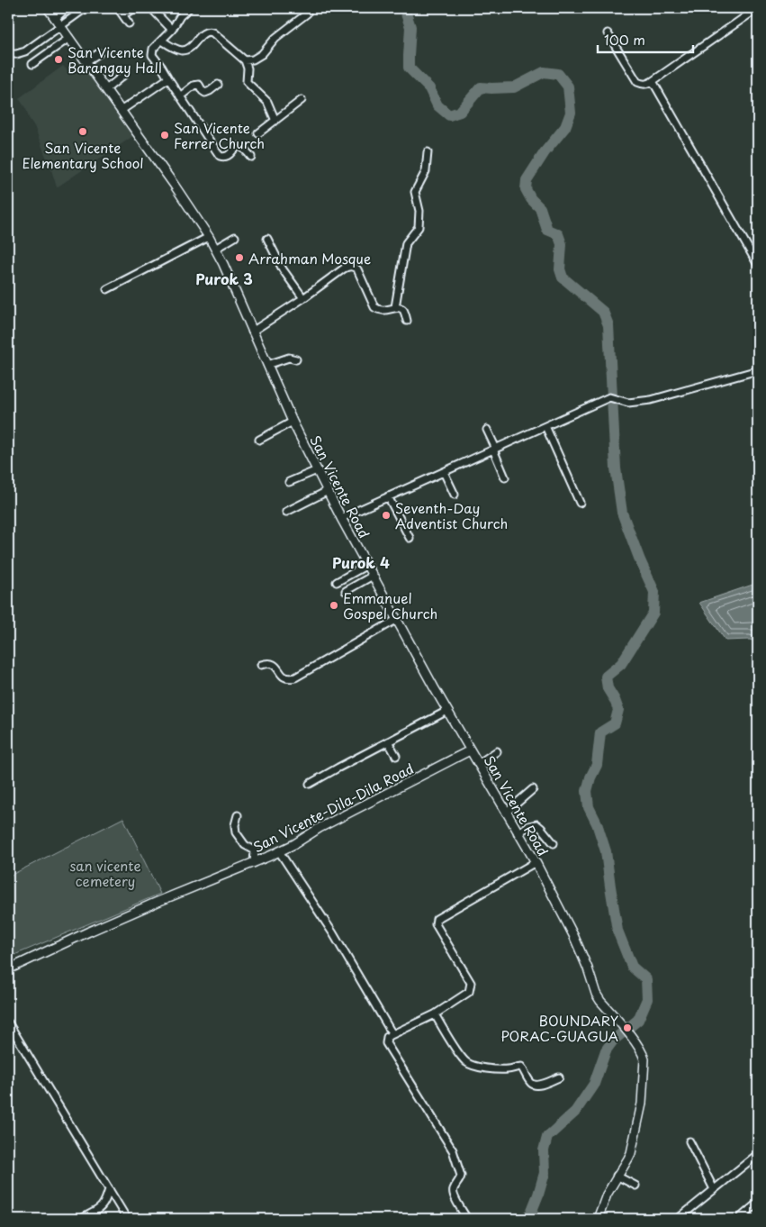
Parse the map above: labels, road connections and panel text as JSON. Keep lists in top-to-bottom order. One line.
{"streets":{"street":["San Vicente Road","San Vicente-Dila-Dila Road"]},"crossings":[["San Vicente Road","San Vicente-Dila-Dila Road"]],"districts":["Purok 3","Purok 4"],"parks":["san vicente cemetery"],"places":["San Vicente Barangay Hall","San Vicente Elementary School","San Vicente Ferrer Church","Arrahman Mosque","Seventh-Day Adventist Church","Emmanuel Gospel Church","BOUNDARY PORAC-GUAGUA"],"scale_bar":"100 m"}
